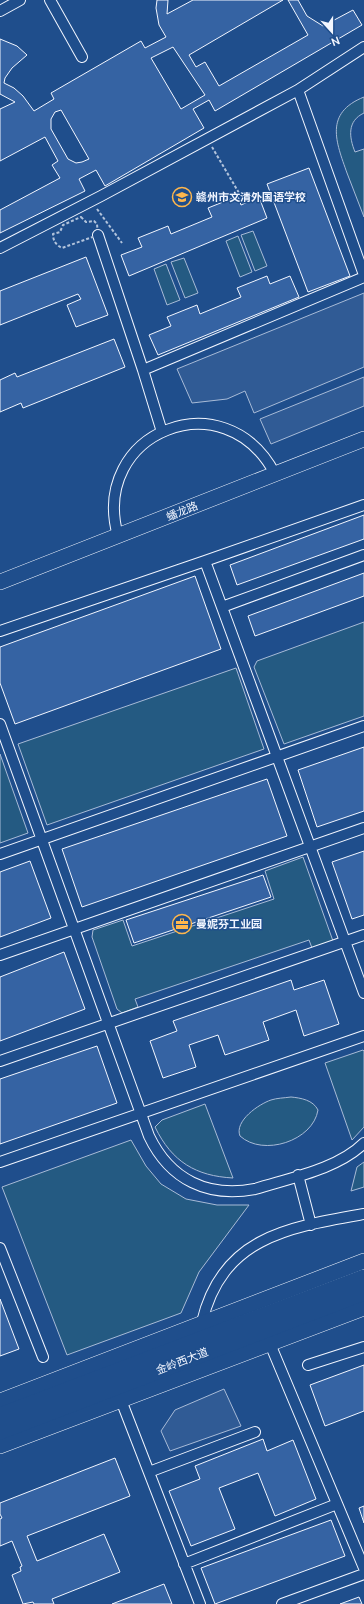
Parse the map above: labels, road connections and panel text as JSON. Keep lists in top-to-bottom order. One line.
{"streets":{"main road":["金岭西大道"],"street":["蟠龙路"]},"places":{"school or university":["赣州市文清外国语学校"],"office":["曼妮芬工业园"]},"north":"bottom"}
